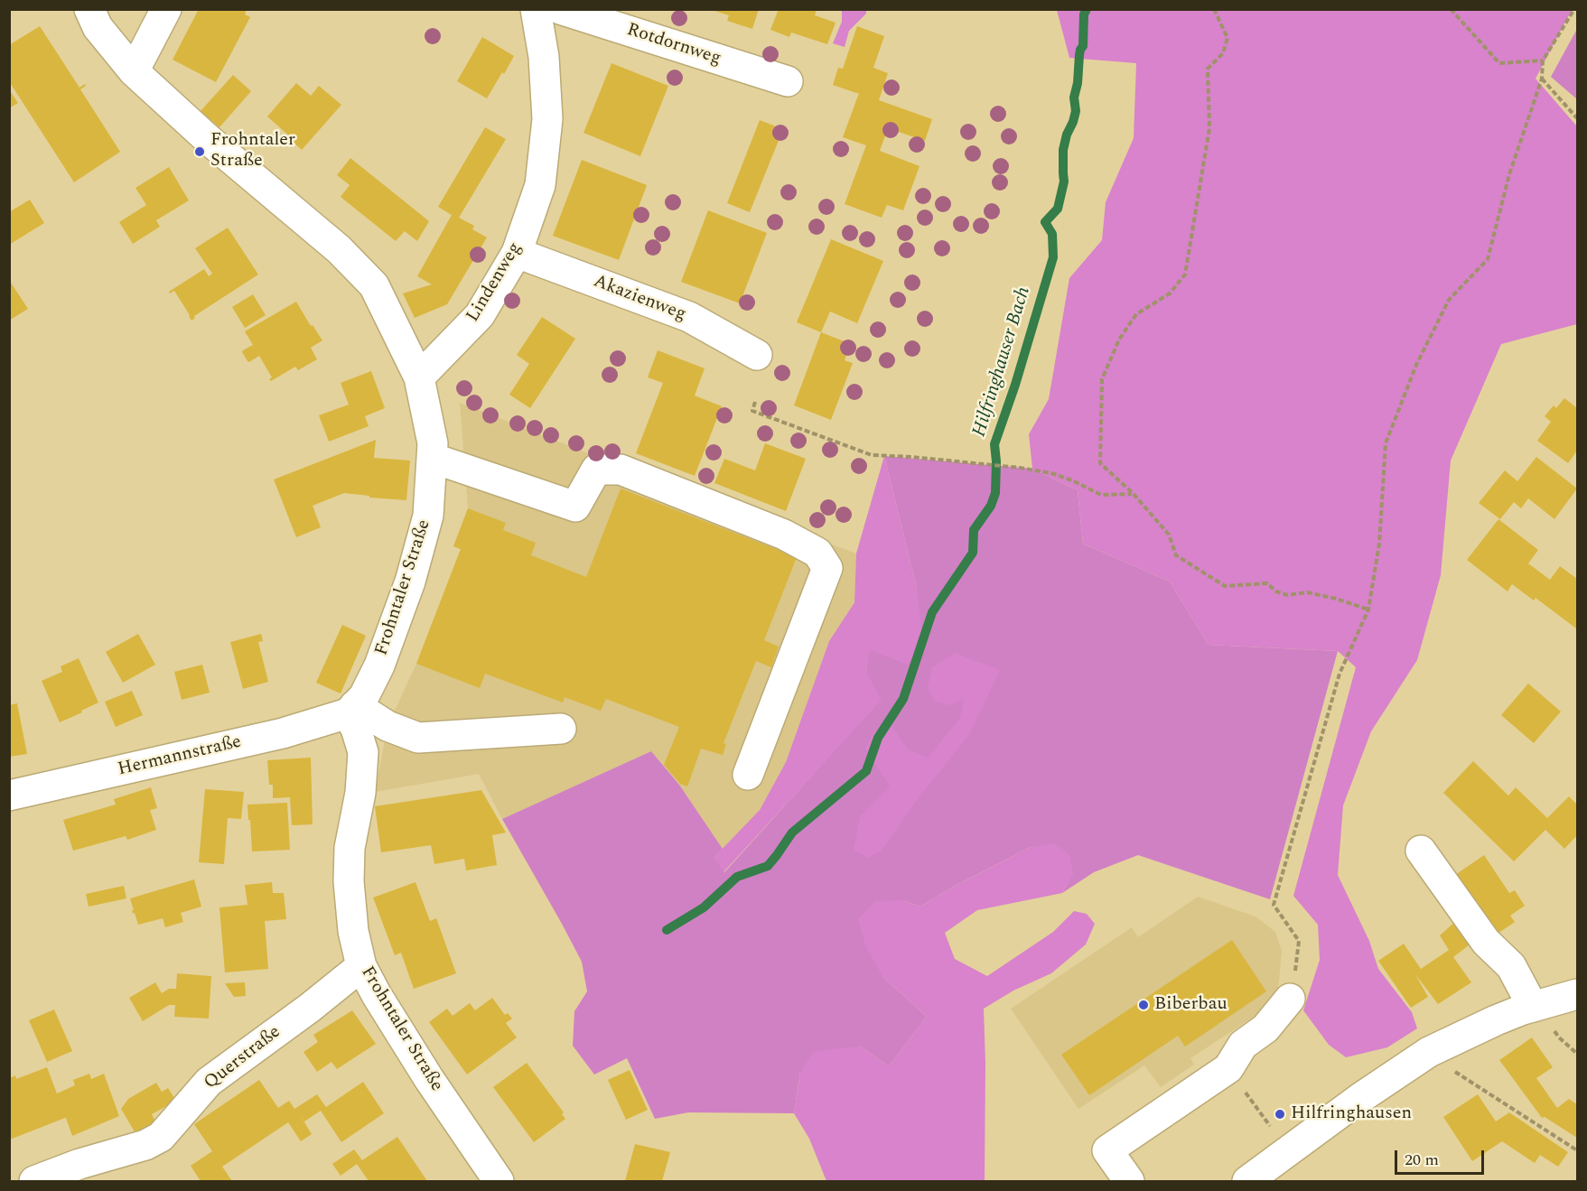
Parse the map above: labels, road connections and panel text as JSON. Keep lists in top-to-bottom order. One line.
{"streets":{"street":["Rotdornweg","Lindenweg","Akazienweg","Frohntaler Straße","Hermannstraße","Querstraße"]},"crossings":[["Lindenweg","Akazienweg"],["Lindenweg","Frohntaler Straße"],["Frohntaler Straße","Hermannstraße"],["Frohntaler Straße","Querstraße"]],"water":["Hilfringhauser Bach"],"places":["Frohntaler Straße","Biberbau","Hilfringhausen"],"scale_bar":"20 m"}
